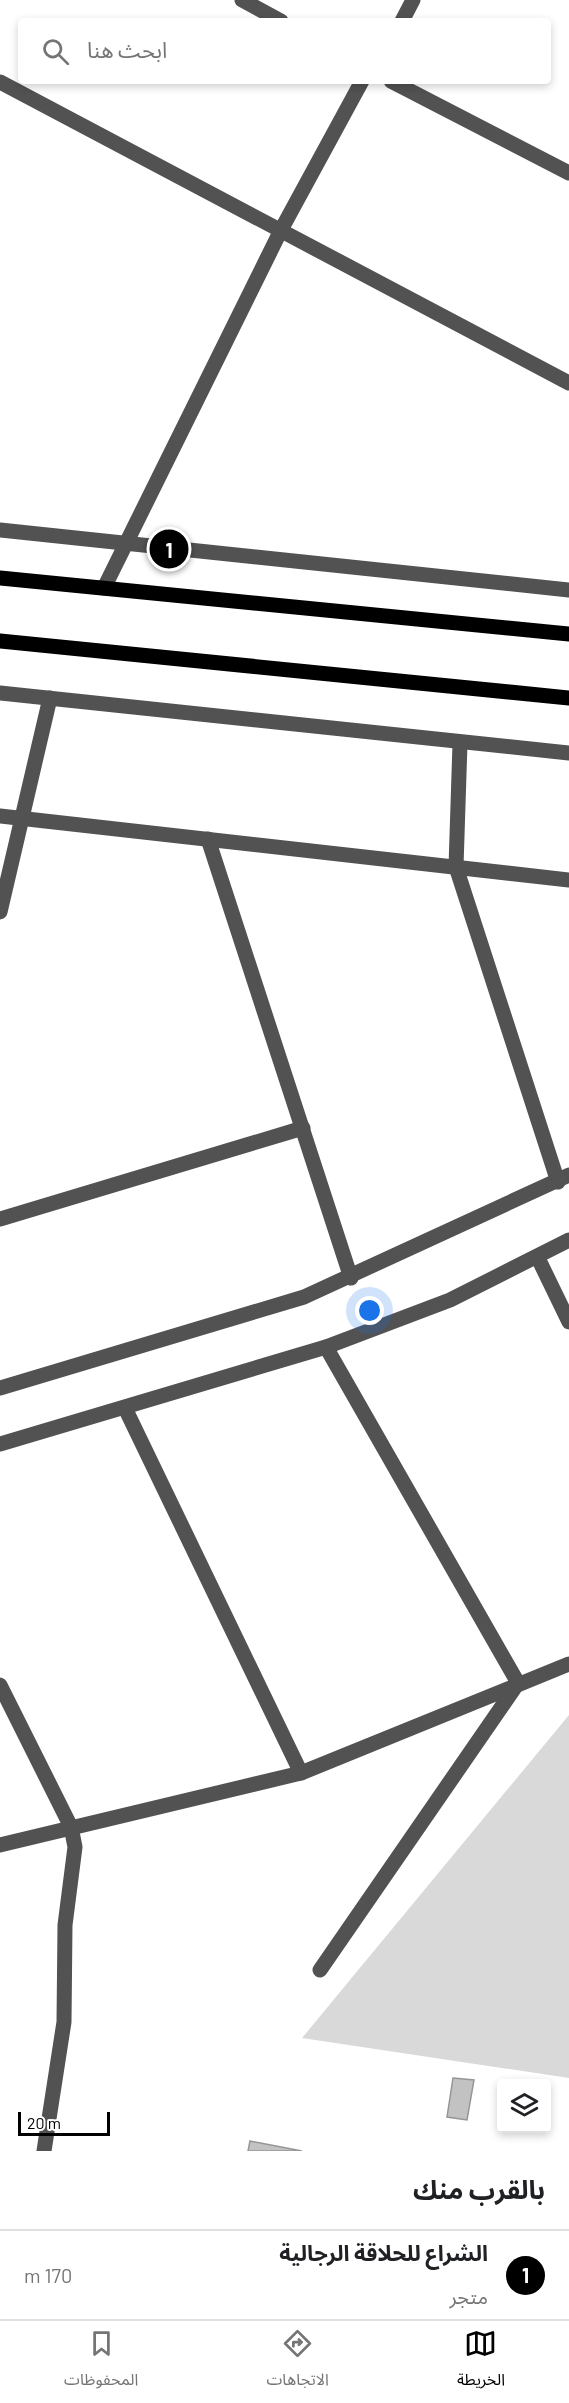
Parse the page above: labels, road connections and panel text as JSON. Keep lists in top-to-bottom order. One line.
{"scale_bar":"20 m","page":{"search":"ابحث هنا","pins":"1","scale":"20 m","heading":"بالقرب منك","list":[{"mark":"1","name":"الشراع للحلاقة الرجالية","note":"متجر","value":"170 m"}],"nav":["الخريطة","الاتجاهات","المحفوظات"]}}
